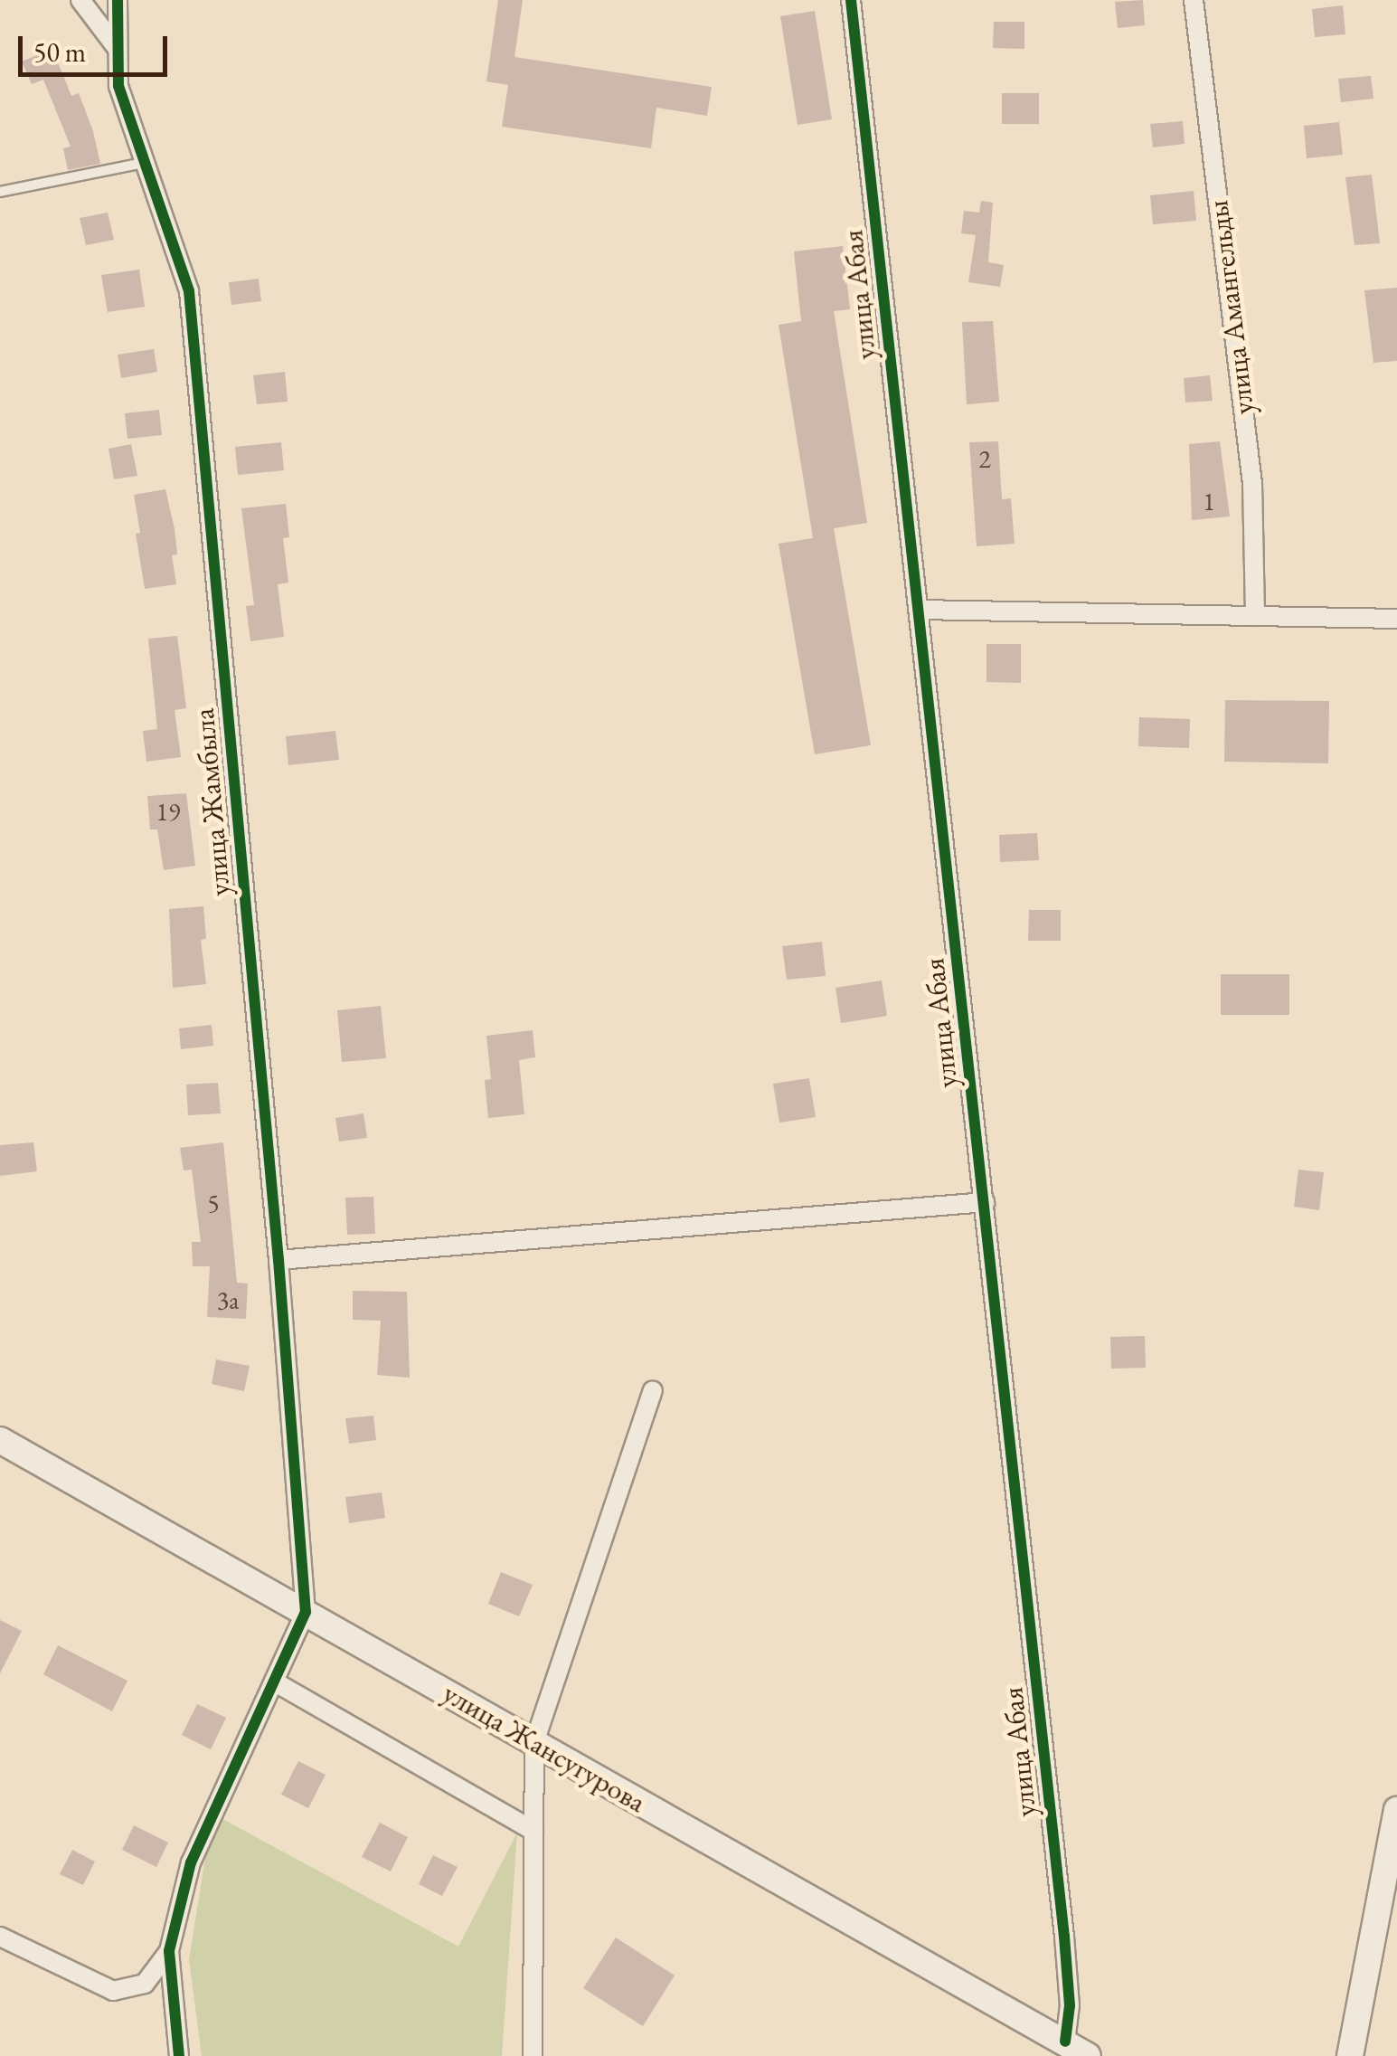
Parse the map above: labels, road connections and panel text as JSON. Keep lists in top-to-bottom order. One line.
{"streets":{"main road":["улица Жансугурова"],"street":["улица Абая","улица Амангельды","улица Жамбыла"]},"crossings":[["улица Абая","улица Жансугурова"],["улица Жамбыла","улица Жансугурова"]],"house_numbers":["2","1","19","5","3а"],"scale_bar":"50 m"}
